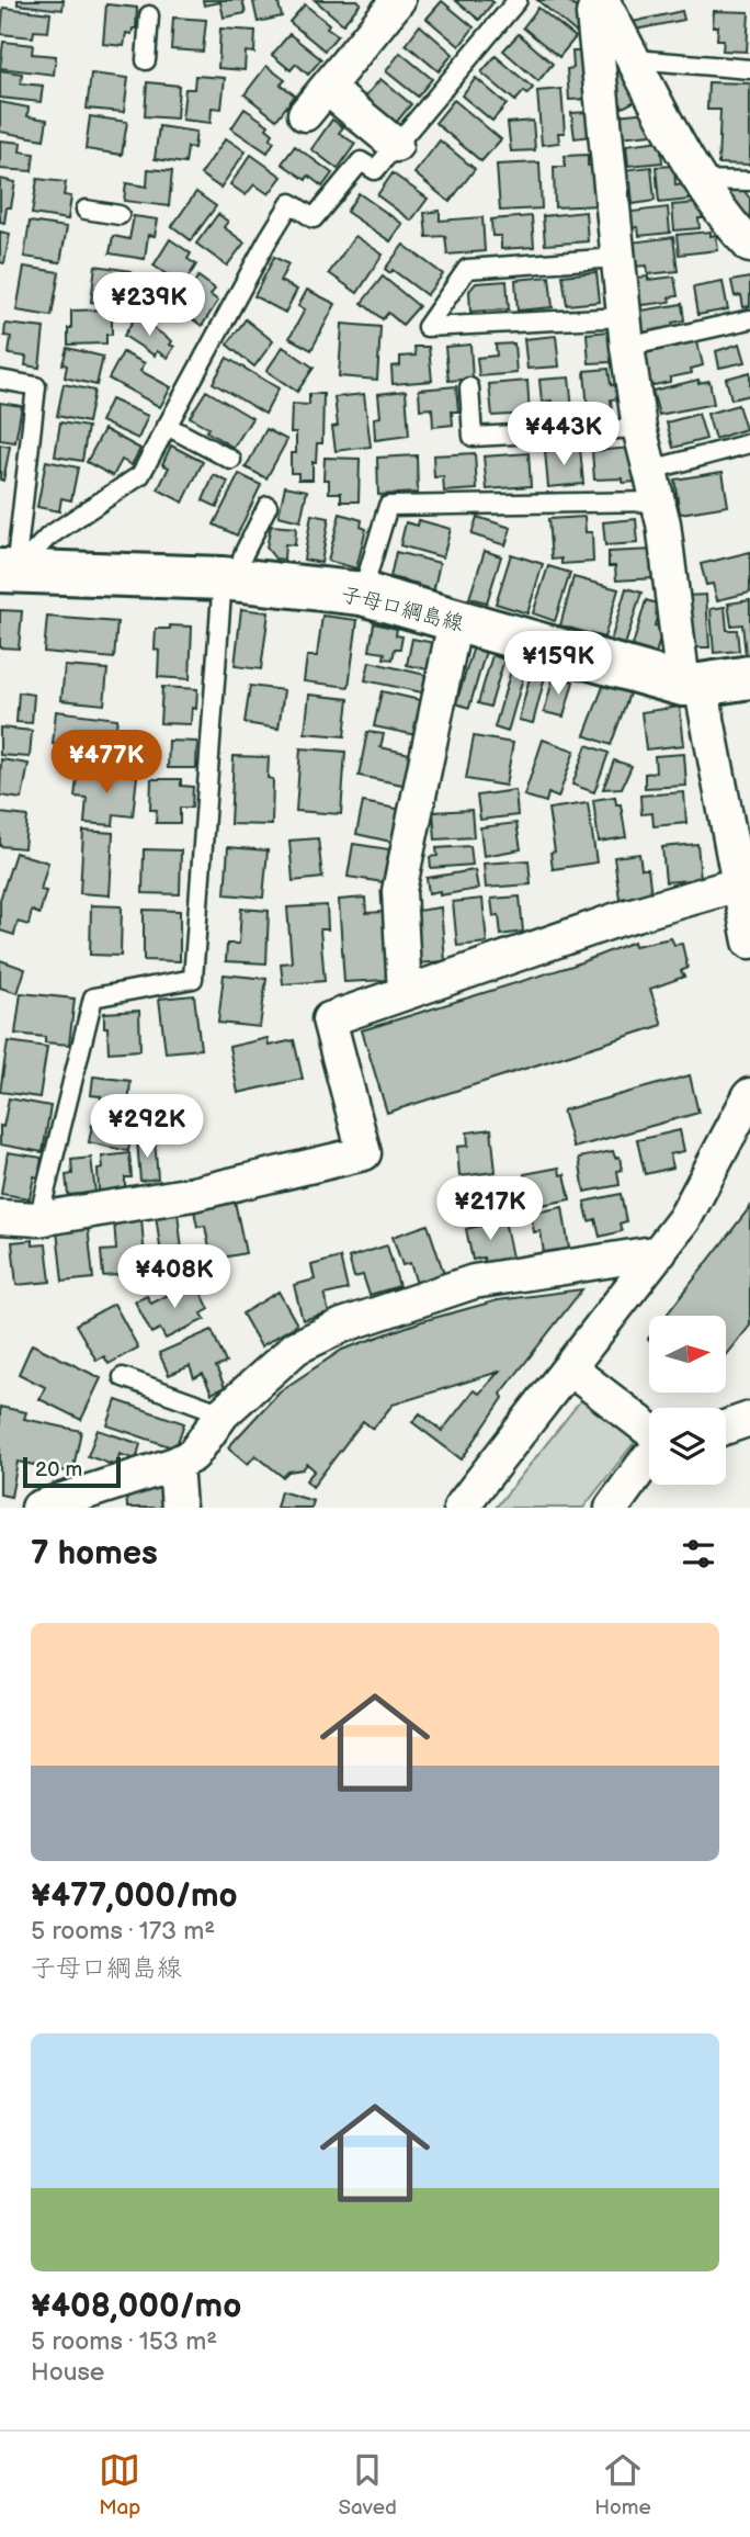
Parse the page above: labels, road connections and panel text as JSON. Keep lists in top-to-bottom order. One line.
{"streets":{"main road":["子母口綱島線"]},"scale_bar":"20 m","north":"right","page":{"price":["¥239K","¥443K","¥159K","¥477K","¥292K","¥217K","¥408K"],"scale":"20 m","heading":"7 homes","list":[{"name":"¥477,000/mo","note":"5 rooms · 173 m² · 子母口綱島線"},{"name":"¥408,000/mo","note":"5 rooms · 153 m² · House"}],"tabs":["Map","Saved","Home"]}}
